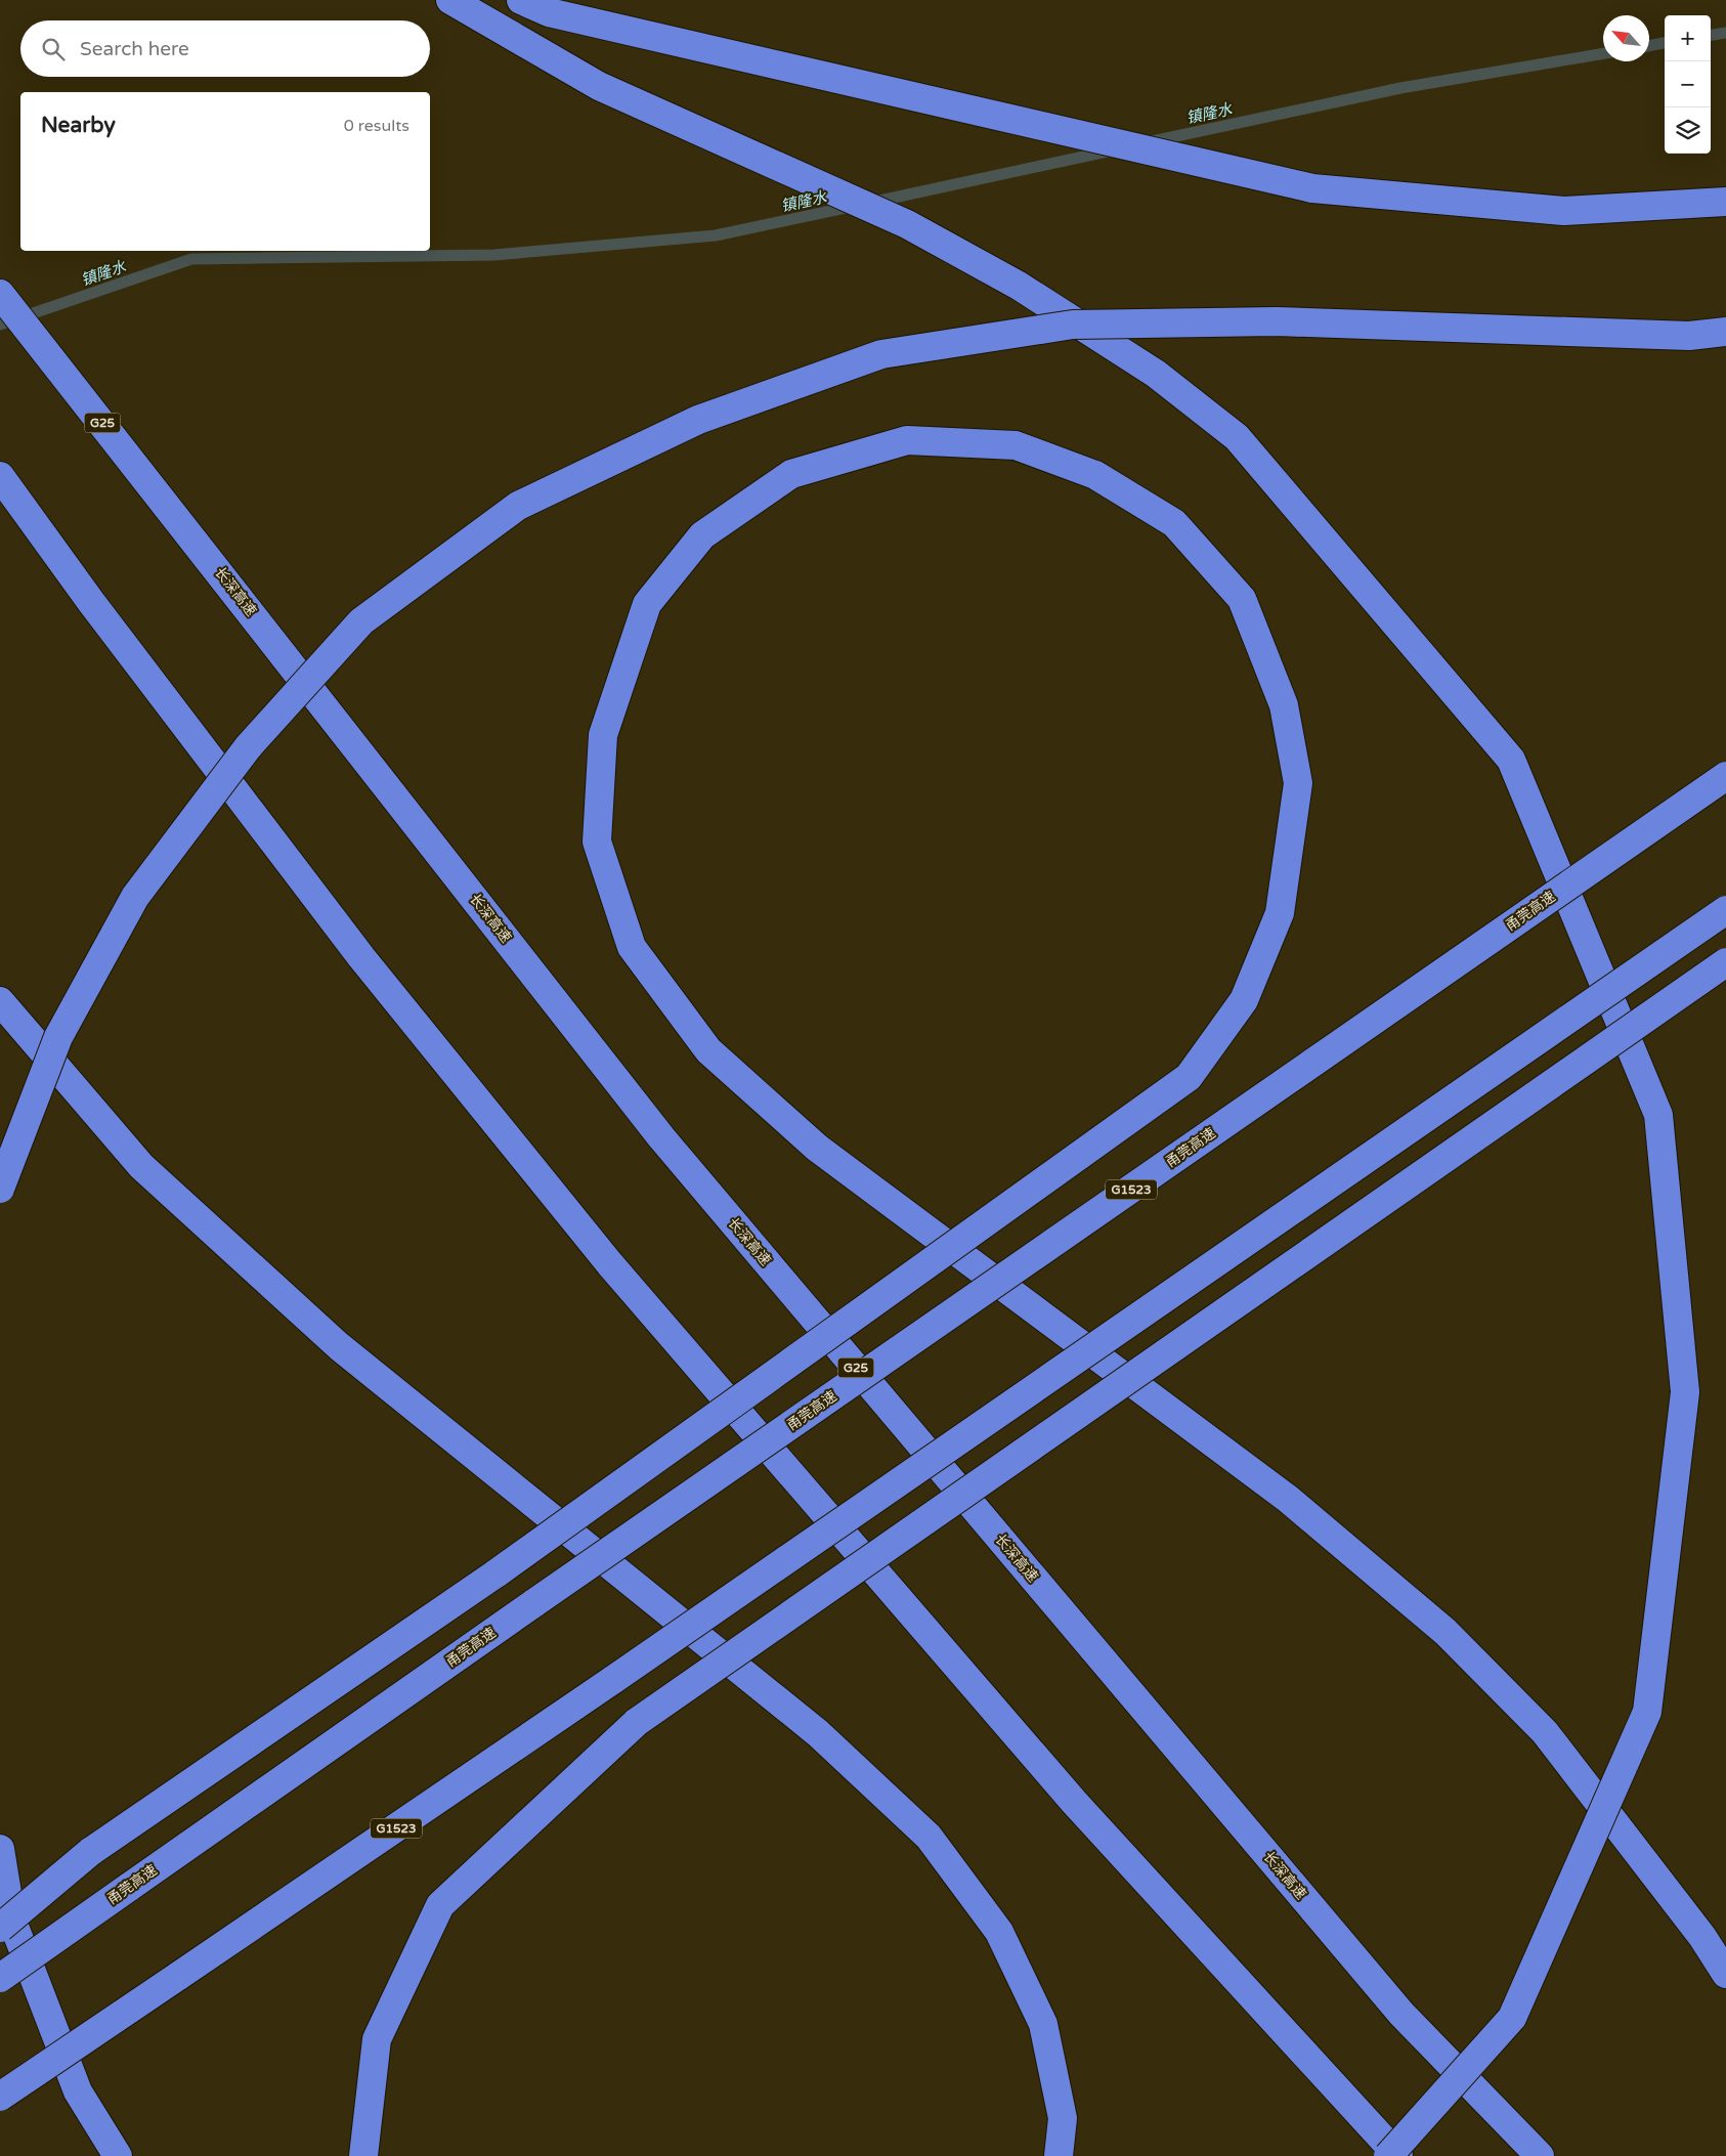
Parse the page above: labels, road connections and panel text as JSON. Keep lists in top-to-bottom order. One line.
{"streets":{"highway":["G25","长深高速","甬莞高速","G1523"]},"water":["镇隆水"],"north":"top left","page":{"map_buttons":["+","−"],"search":"Search here","heading":["Nearby","0 results"]}}
